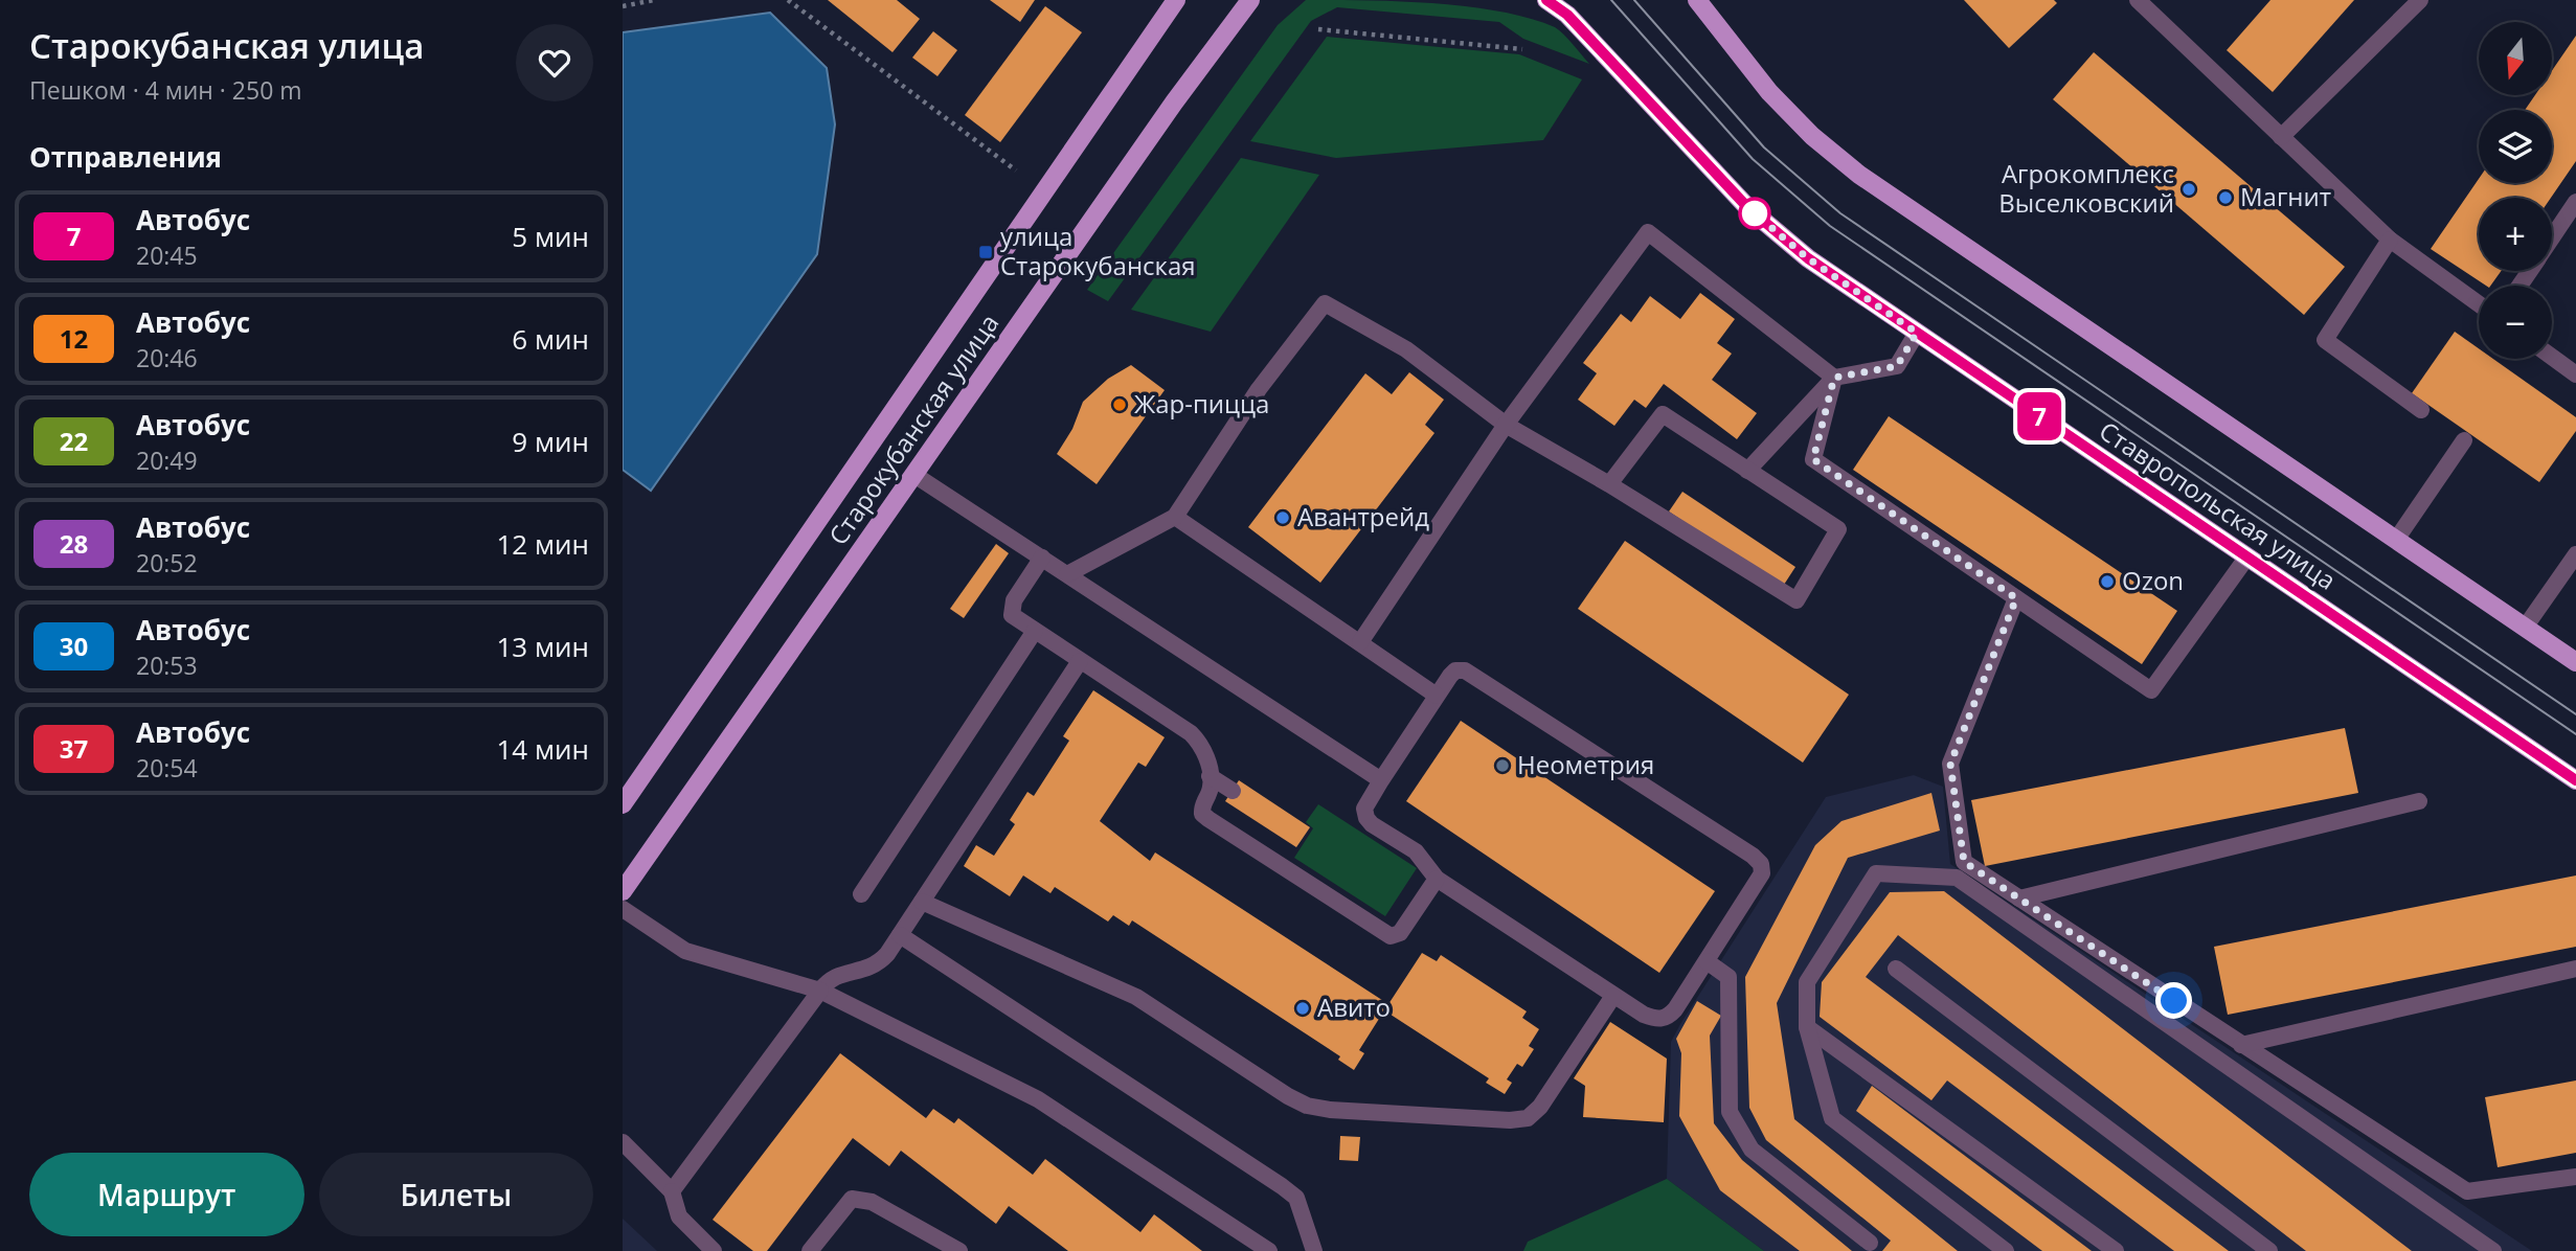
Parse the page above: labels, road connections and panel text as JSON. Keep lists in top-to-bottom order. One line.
{"streets":{"main road":["Старокубанская улица","Ставропольская улица"]},"places":{"other":["Агрокомплекс Выселковский","Магнит","Жар-пицца","Авантрейд","Ozon","Неометрия","Авито"],"transit":["улица Старокубанская"]},"lines":["bus line 7"],"north":"bottom","page":{"heading":[["Старокубанская улица","Пешком · 4 мин · 250 m"],"Отправления"],"on_map":"7","map_buttons":["+","−"],"list":[{"mark":"7","name":"Автобус","note":"20:45","value":"5 мин"},{"mark":"12","name":"Автобус","note":"20:46","value":"6 мин"},{"mark":"22","name":"Автобус","note":"20:49","value":"9 мин"},{"mark":"28","name":"Автобус","note":"20:52","value":"12 мин"},{"mark":"30","name":"Автобус","note":"20:53","value":"13 мин"},{"mark":"37","name":"Автобус","note":"20:54","value":"14 мин"}],"buttons":["Маршрут","Билеты"]}}
